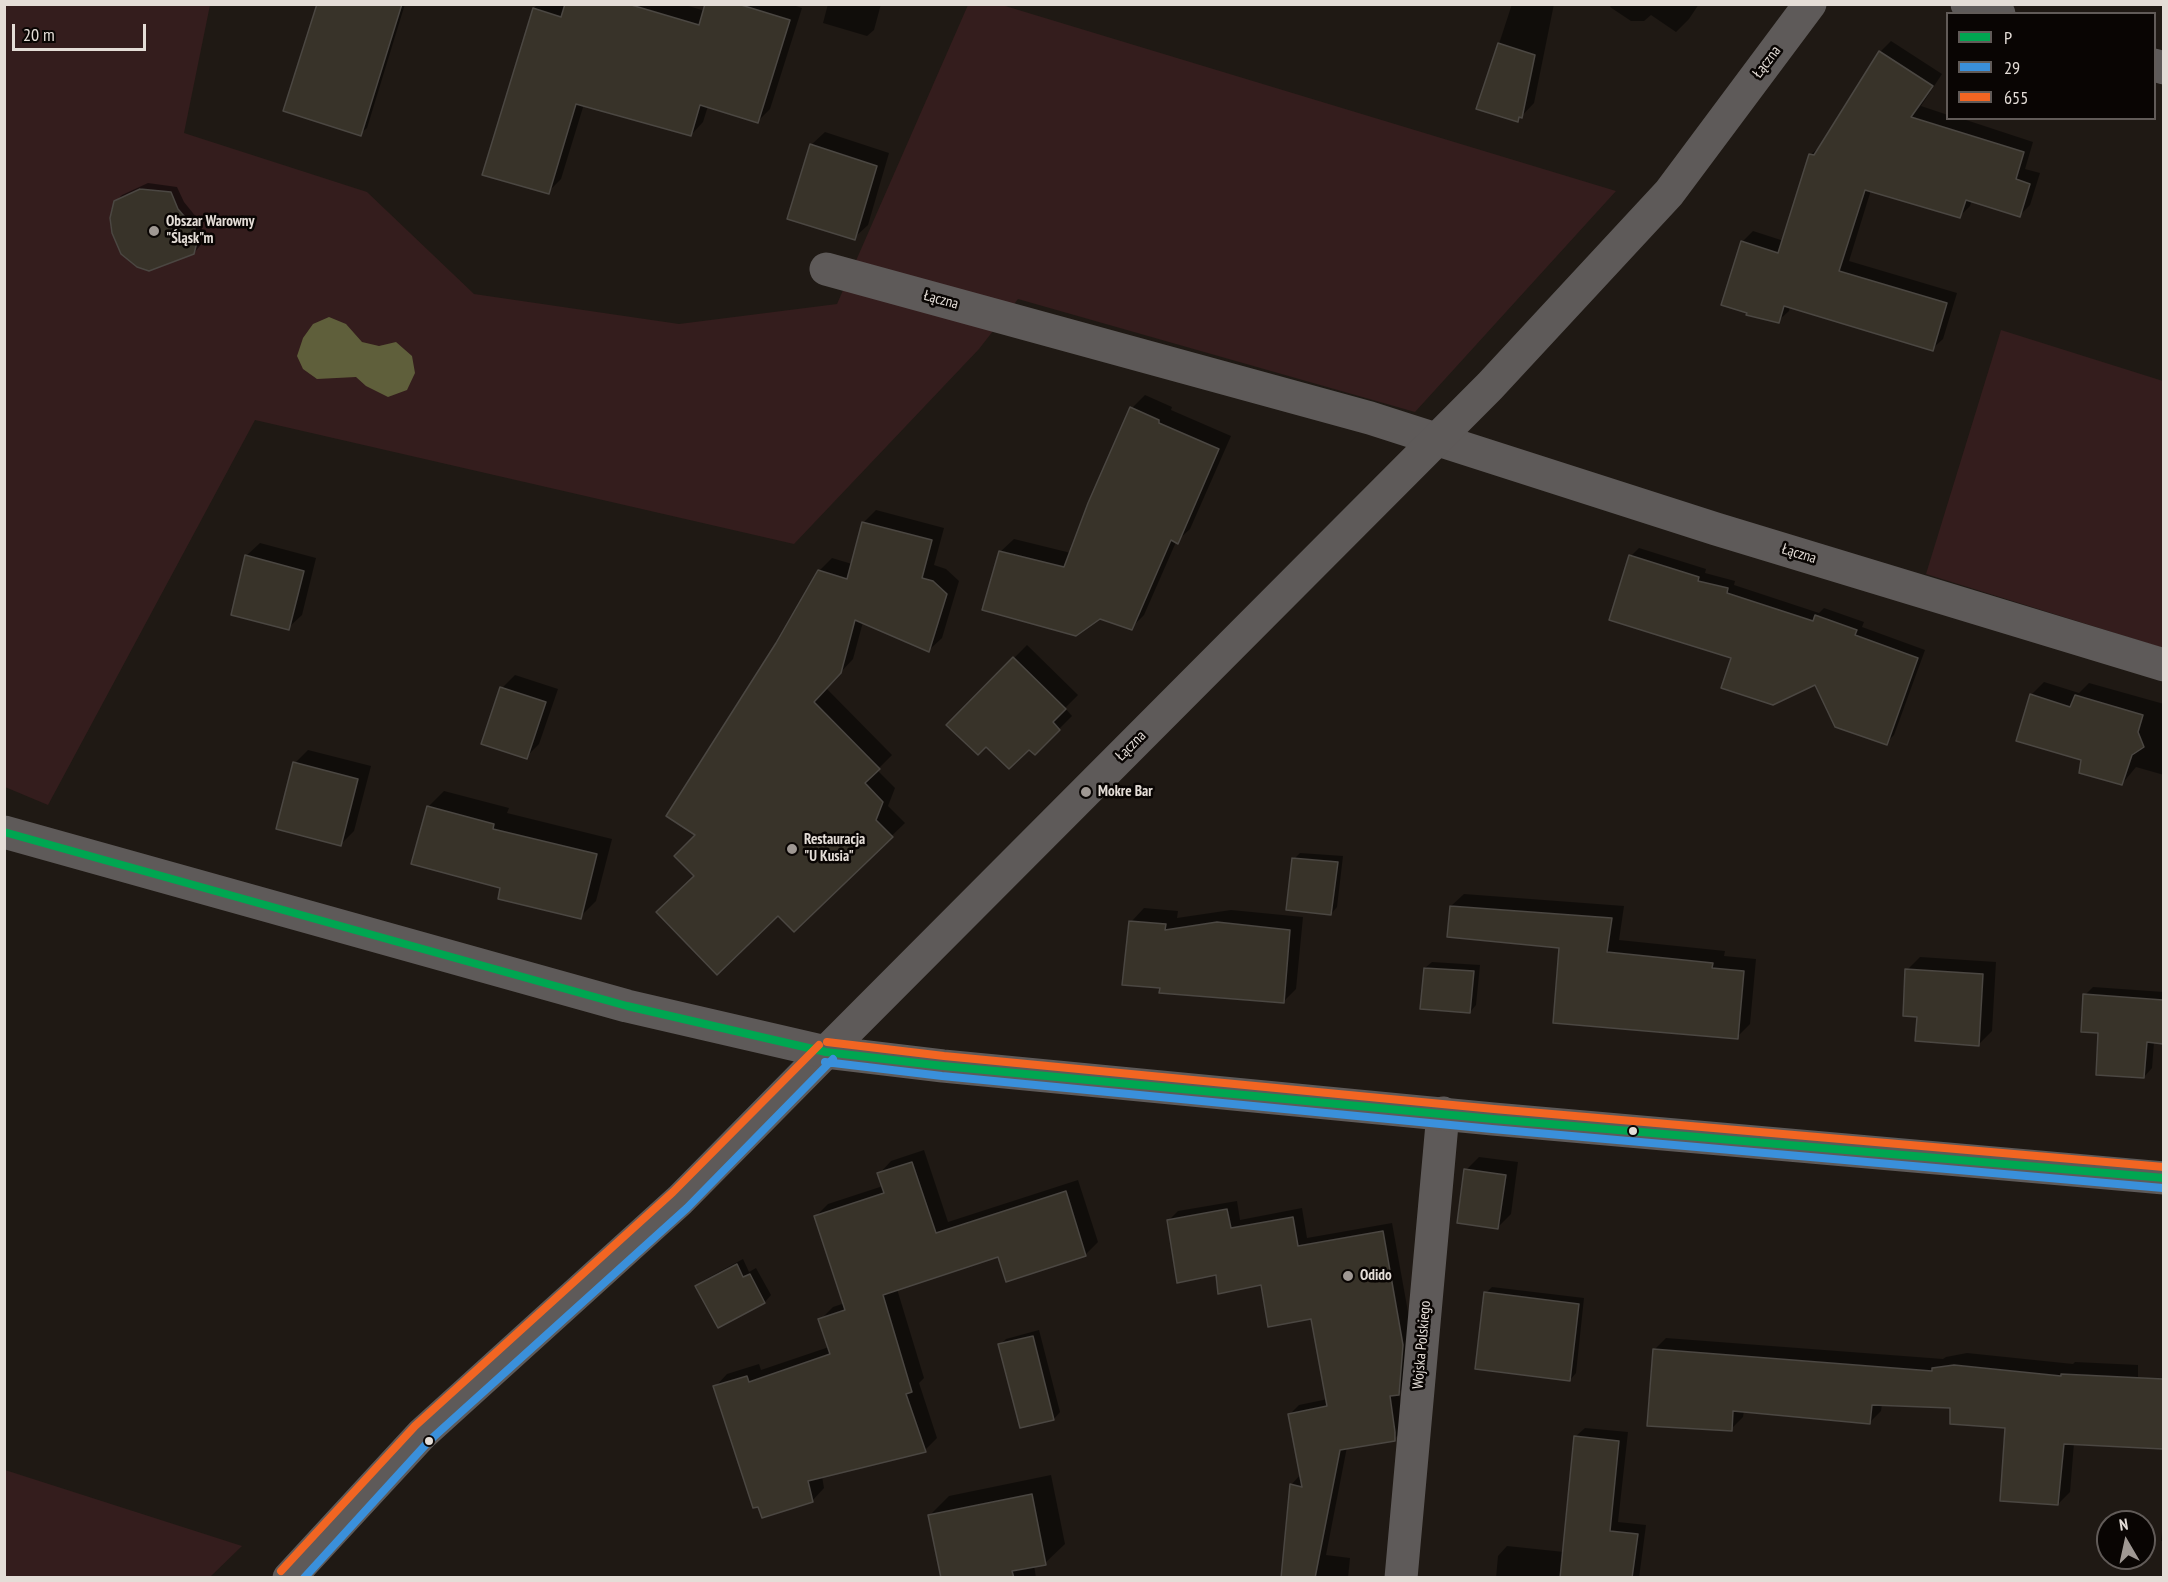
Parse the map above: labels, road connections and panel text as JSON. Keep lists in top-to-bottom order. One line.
{"streets":{"street":["Łączna","Wojska Polskiego"]},"places":["Obszar Warowny \"Śląsk\"m","Mokre Bar","Restauracja \"U Kusia\"","Odido"],"lines":["transit line P","transit line 655","transit line 29"],"legend":["P","29","655"],"scale_bar":"20 m","north":"top"}
